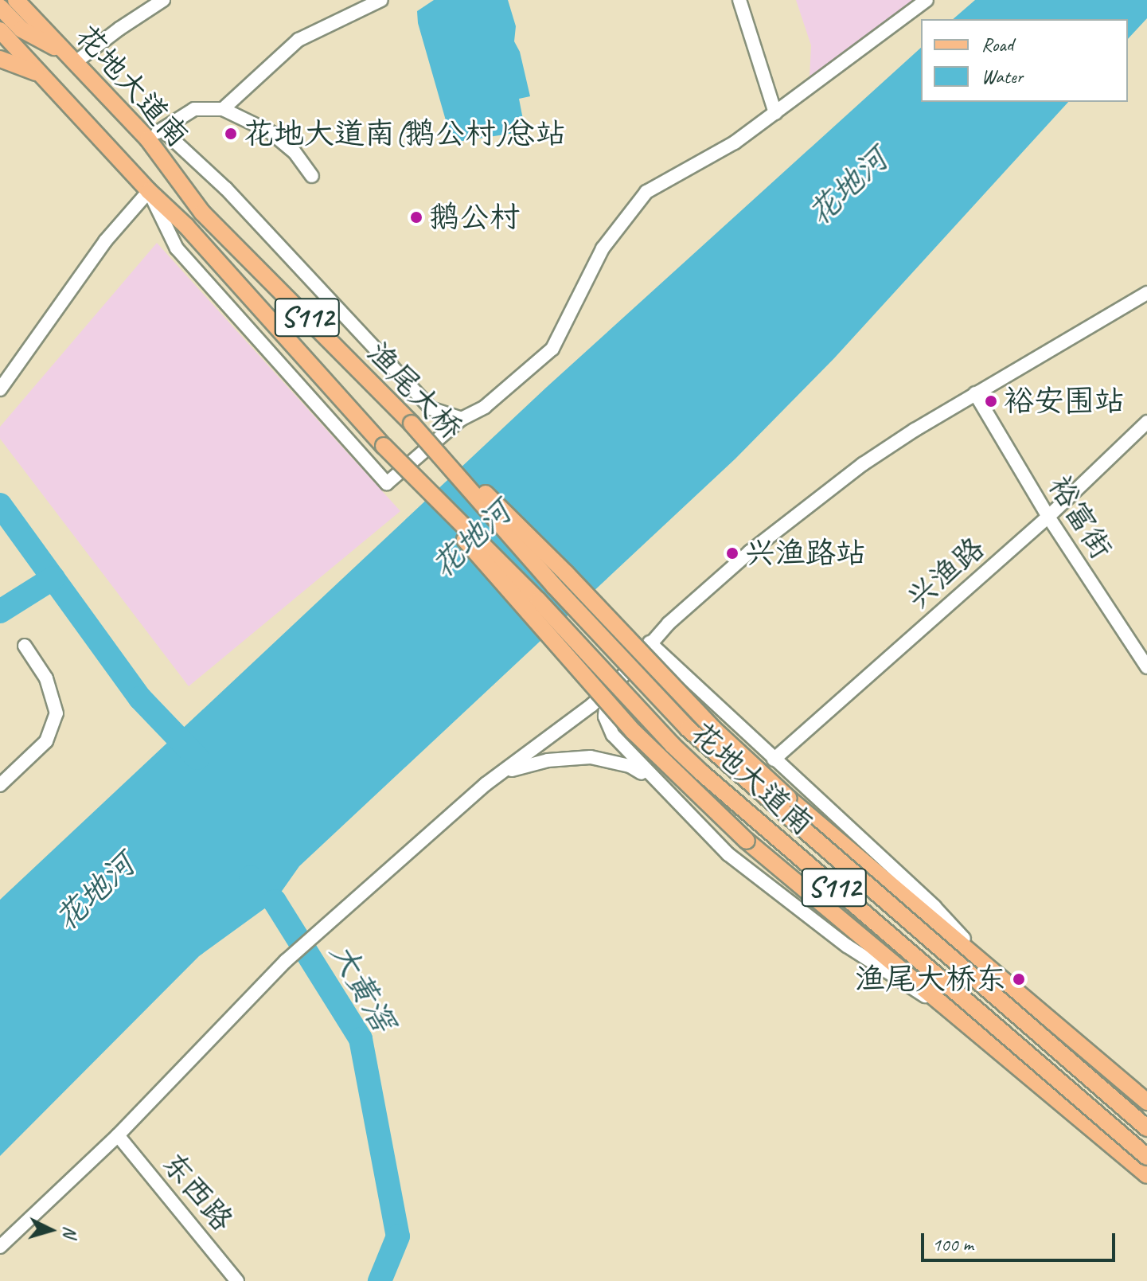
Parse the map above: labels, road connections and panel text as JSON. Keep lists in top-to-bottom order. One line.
{"streets":{"main road":["花地大道南","S112","渔尾大桥"],"street":["裕富街","兴渔路","东西路"]},"crossings":[["花地大道南","渔尾大桥"],["花地大道南","兴渔路"],["裕富街","兴渔路"]],"water":["花地河","大黄滘"],"places":["花地大道南(鹅公村)总站","鹅公村","裕安围站","兴渔路站","渔尾大桥东"],"legend":["Road","Water"],"scale_bar":"100 m","north":"right"}
